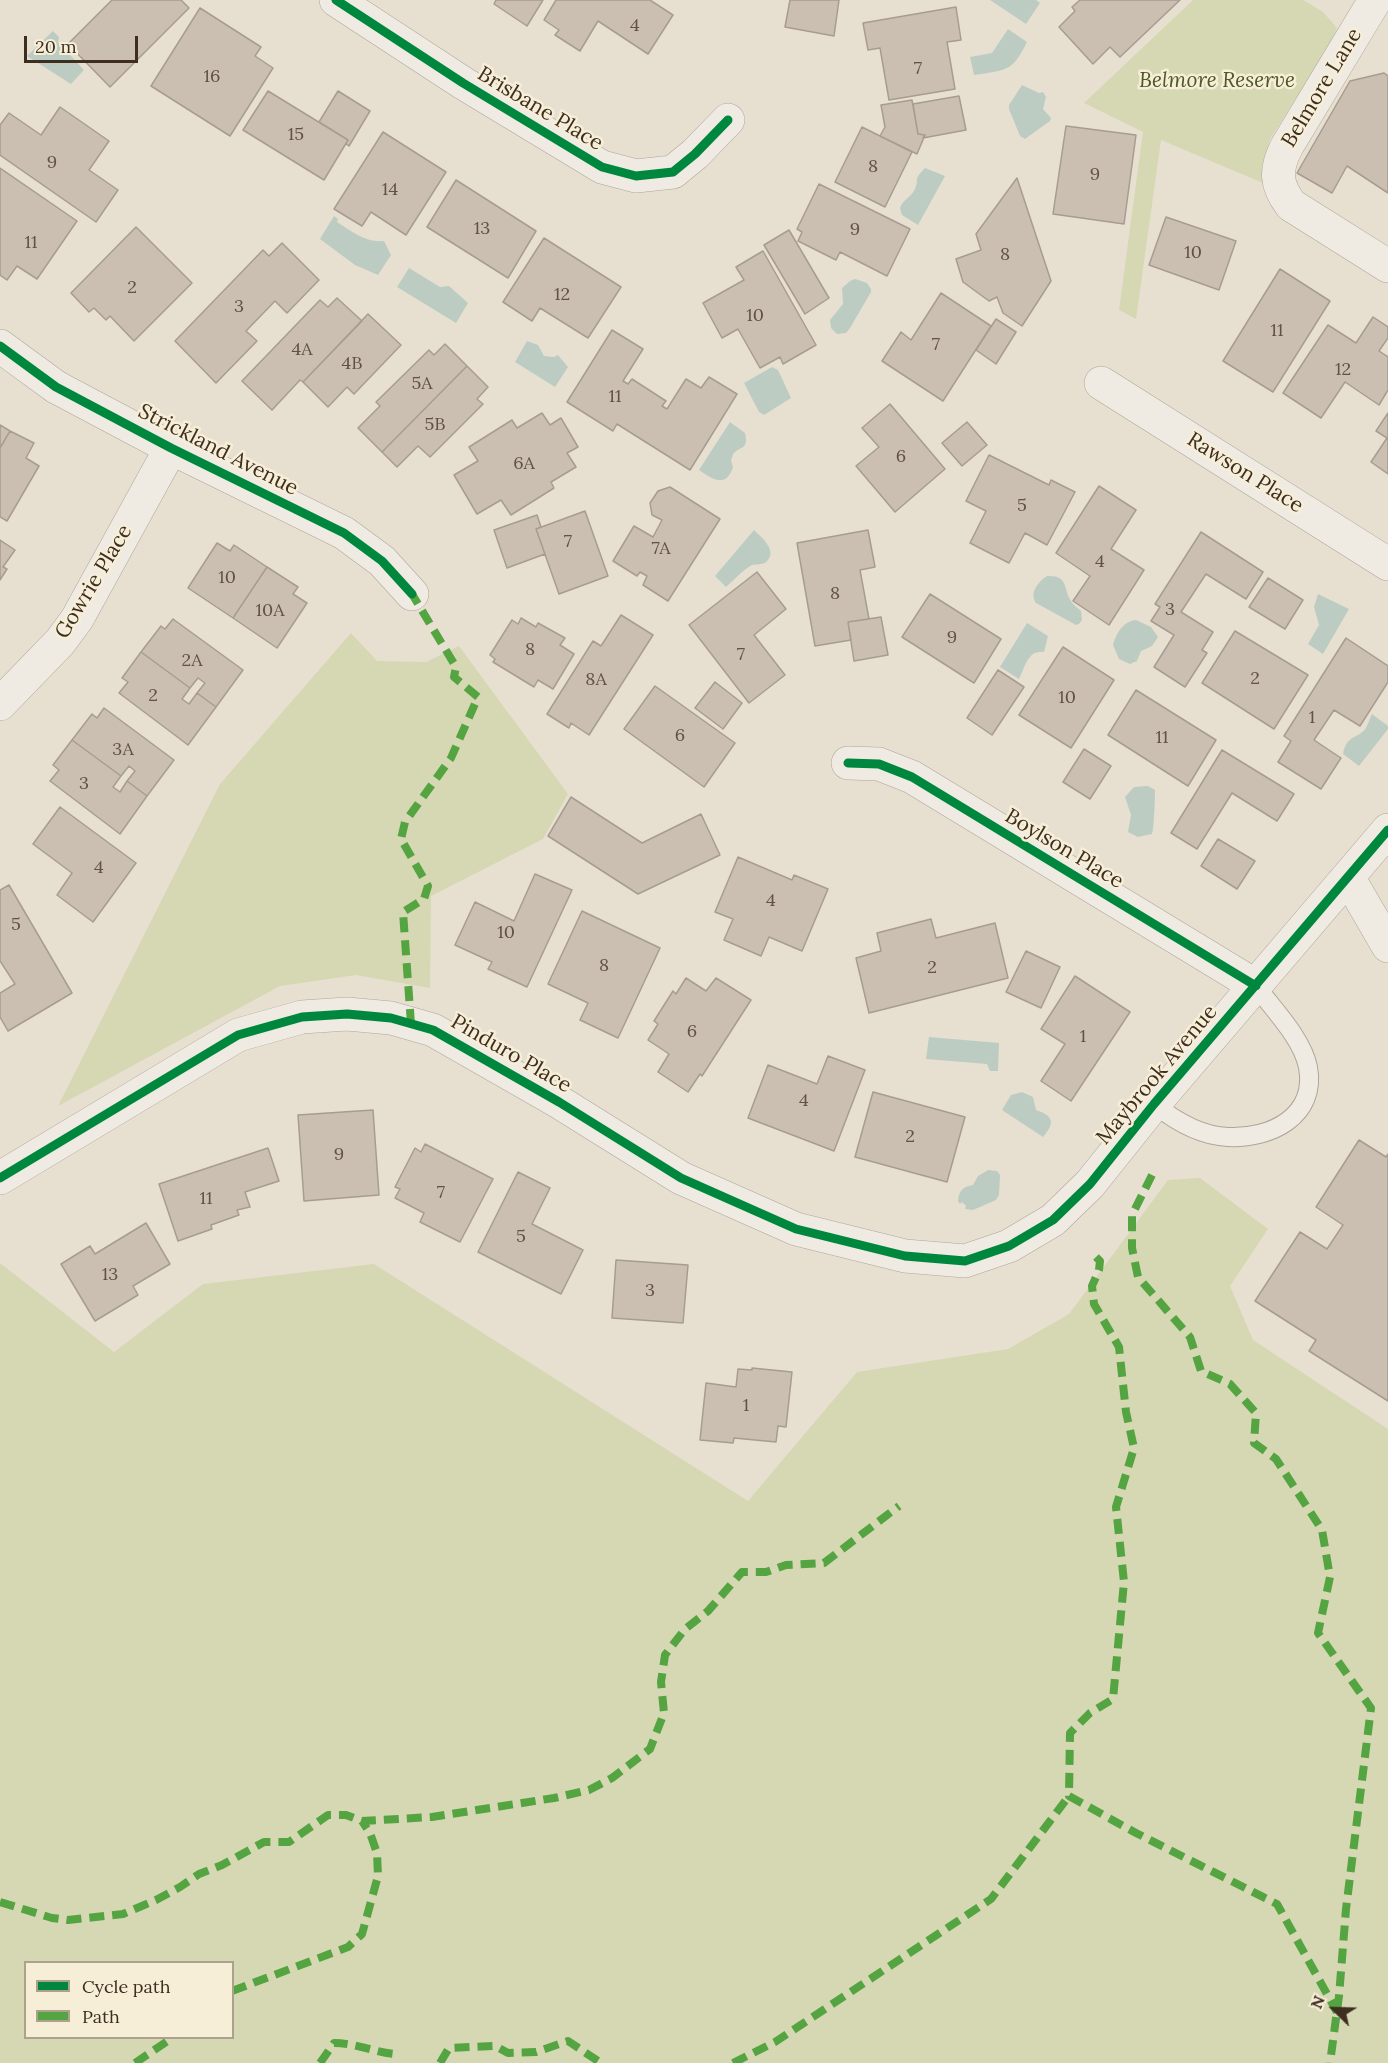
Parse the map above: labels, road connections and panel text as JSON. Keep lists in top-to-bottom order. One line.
{"streets":{"street":["Belmore Lane","Brisbane Place","Strickland Avenue","Rawson Place","Gowrie Place","Boylson Place","Pinduro Place","Maybrook Avenue"]},"crossings":[["Strickland Avenue","Gowrie Place"],["Boylson Place","Maybrook Avenue"],["Pinduro Place","Maybrook Avenue"]],"parks":["Belmore Reserve"],"house_numbers":["4","7","16","15","9","8","9","14","13","9","11","10","8","2","12","3","10","11","7","4A","4B","12","5A","11","5B","6","6A","5","7","7A","4","10","8","3","10A","9","8","7","2A","2","8A","2","10","1","6","11","3A","3","4","4","5","10","8","2","6","1","4","2","9","7","11","5","13","3","1"],"legend":["Cycle path","Path"],"scale_bar":"20 m","north":"top left"}
